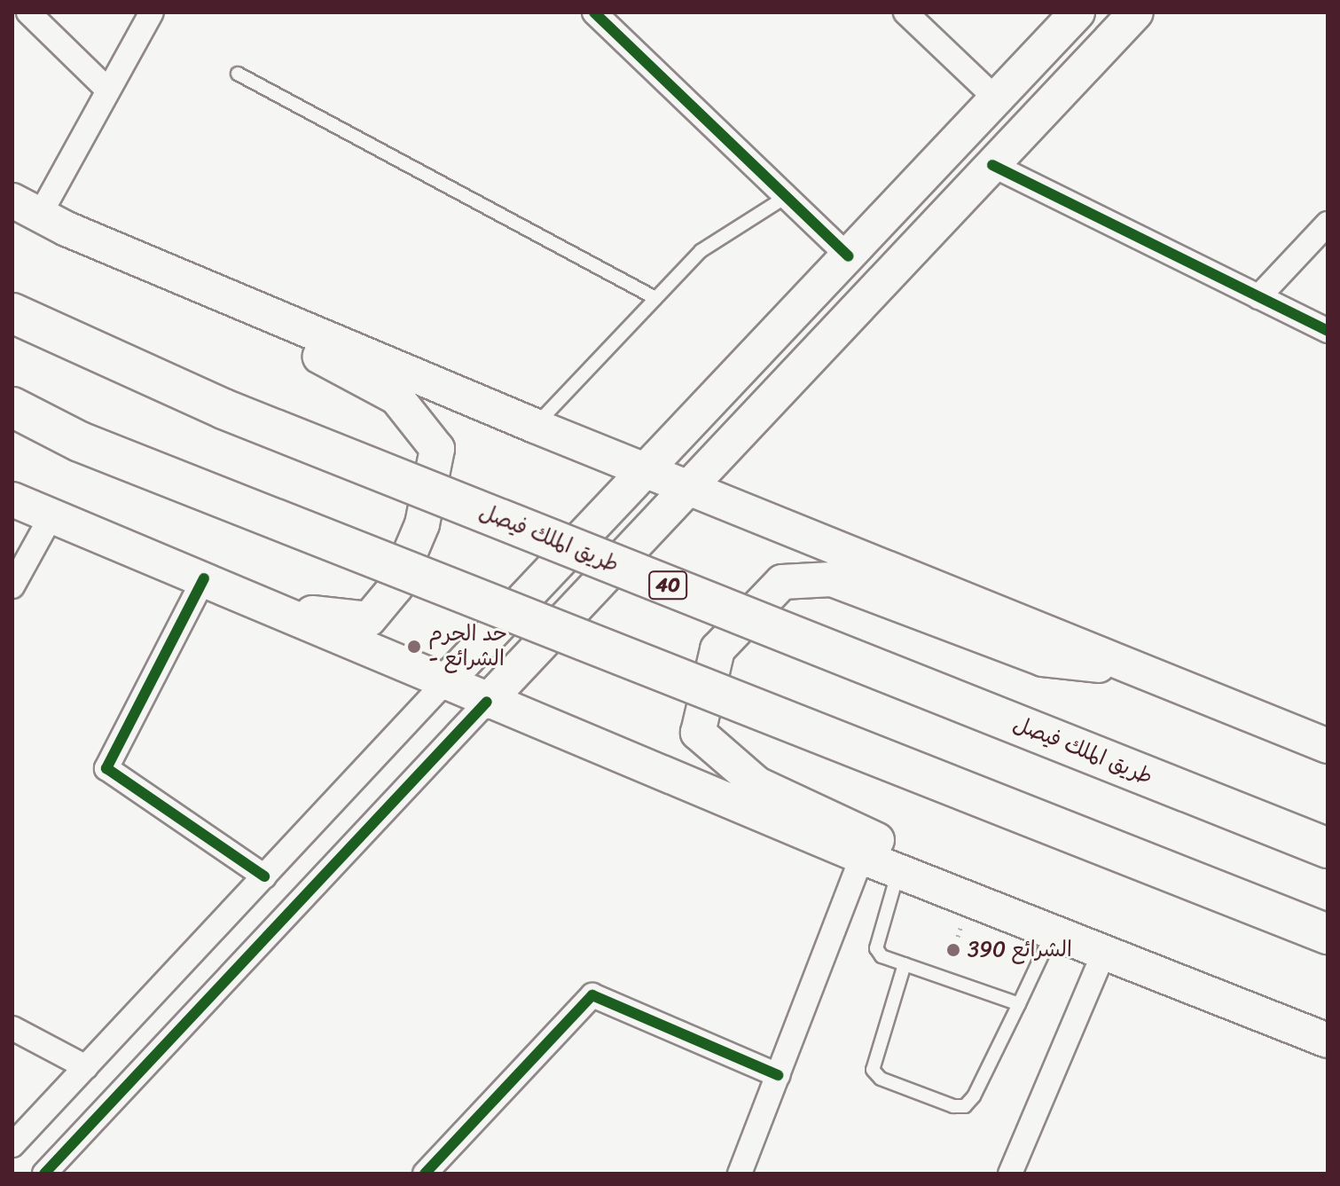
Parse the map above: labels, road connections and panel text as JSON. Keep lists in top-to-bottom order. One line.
{"streets":{"highway":["طريق الملك فيصل","40"]},"places":["حد الحرم - الشرائع","الشرائع 390"]}
